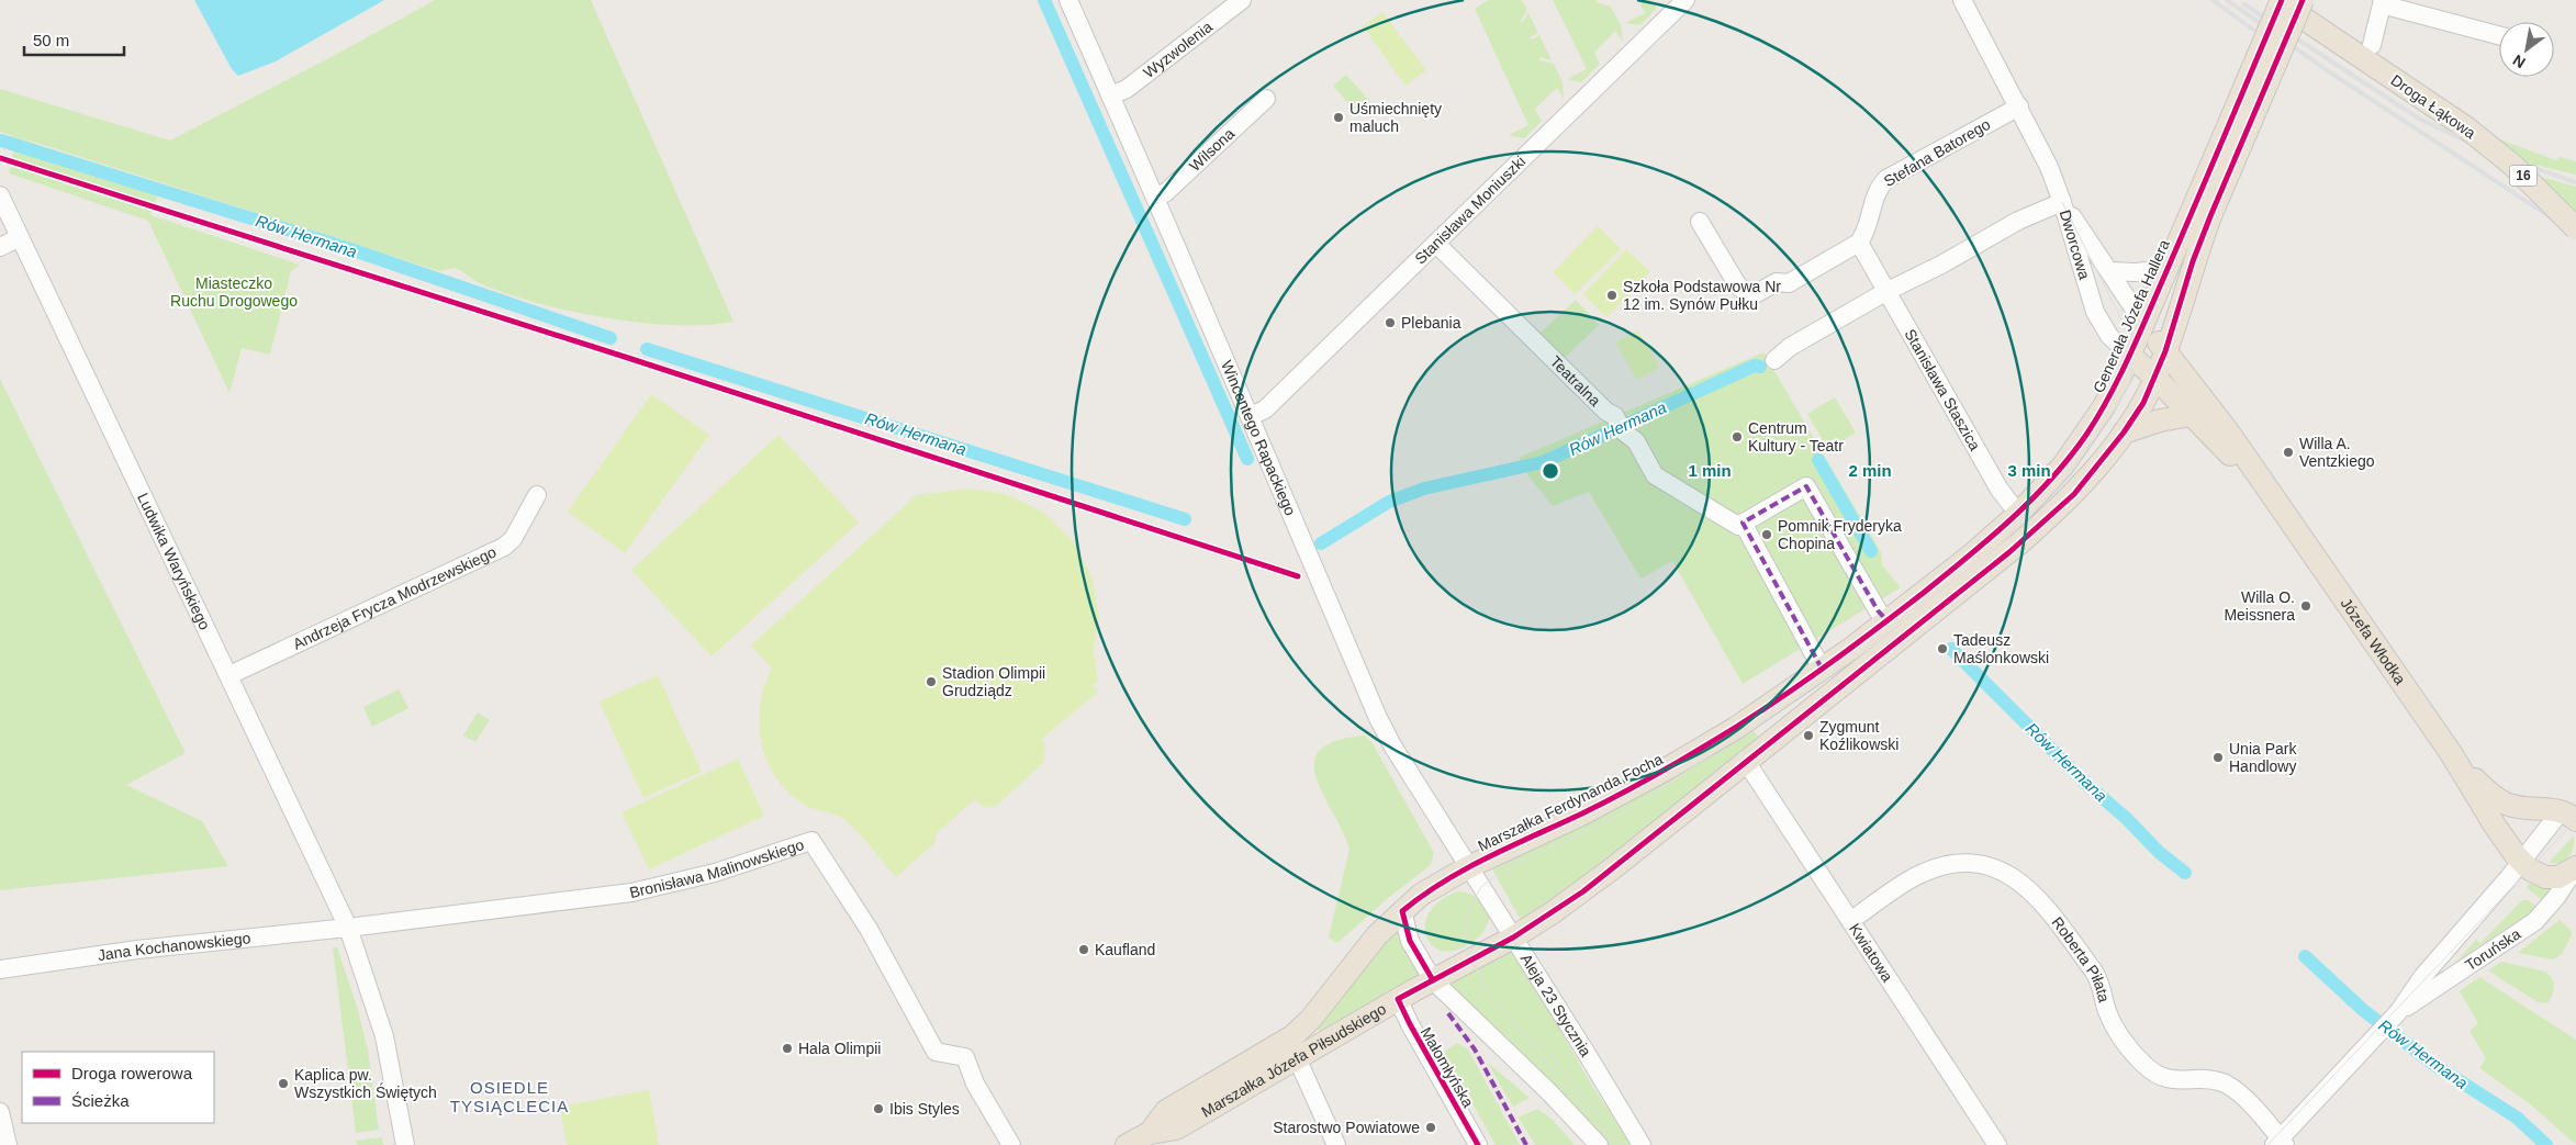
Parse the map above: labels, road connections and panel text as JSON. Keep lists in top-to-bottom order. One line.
{"streets":{"main road":["Droga Łąkowa","16","Generała Józefa Hallera","Józefa Włodka","Marszałka Ferdynanda Focha","Marszałka Józefa Piłsudskiego"],"street":["Wyzwolenia","Wilsona","Stefana Batorego","Stanisława Moniuszki","Dworcowa","Teatralna","Stanisława Staszica","Wincentego Rapackiego","Ludwika Waryńskiego","Andrzeja Frycza Modrzewskiego","Bronisława Malinowskiego","Jana Kochanowskiego","Toruńska","Kwiatowa","Roberta Piłata","Aleja 23 Stycznia","Małomłyńska"]},"crossings":[["Wyzwolenia","Wincentego Rapackiego"],["Wilsona","Wincentego Rapackiego"],["Stanisława Moniuszki","Teatralna"],["Stanisława Moniuszki","Wincentego Rapackiego"],["Dworcowa","Generała Józefa Hallera"],["Dworcowa","Józefa Włodka"],["Generała Józefa Hallera","Stanisława Staszica"],["Generała Józefa Hallera","Józefa Włodka"],["Generała Józefa Hallera","Marszałka Ferdynanda Focha"],["Generała Józefa Hallera","Kwiatowa"],["Generała Józefa Hallera","Marszałka Józefa Piłsudskiego"],["Wincentego Rapackiego","Marszałka Ferdynanda Focha"],["Wincentego Rapackiego","Aleja 23 Stycznia"],["Wincentego Rapackiego","Marszałka Józefa Piłsudskiego"],["Ludwika Waryńskiego","Andrzeja Frycza Modrzewskiego"],["Ludwika Waryńskiego","Bronisława Malinowskiego"],["Ludwika Waryńskiego","Jana Kochanowskiego"],["Józefa Włodka","Toruńska"],["Marszałka Ferdynanda Focha","Aleja 23 Stycznia"],["Marszałka Ferdynanda Focha","Marszałka Józefa Piłsudskiego"],["Bronisława Malinowskiego","Jana Kochanowskiego"],["Toruńska","Roberta Piłata"],["Kwiatowa","Roberta Piłata"],["Kwiatowa","Marszałka Józefa Piłsudskiego"],["Aleja 23 Stycznia","Marszałka Józefa Piłsudskiego"],["Marszałka Józefa Piłsudskiego","Małomłyńska"]],"districts":["OSIEDLE TYSIĄCLECIA"],"water":["Rów Hermana"],"parks":["Miasteczko Ruchu Drogowego"],"places":["Uśmiechnięty maluch","Szkoła Podstawowa Nr 12 im. Synów Pułku","Plebania","Centrum Kultury - Teatr","Willa A. Ventzkiego","Pomnik Fryderyka Chopina","Willa O. Meissnera","Tadeusz Maślonkowski","Stadion Olimpii Grudziądz","Zygmunt Koźlikowski","Unia Park Handlowy","Kaufland","Hala Olimpii","Kaplica pw. Wszystkich Świętych","Ibis Styles","Starostwo Powiatowe"],"legend":["Droga rowerowa","Ścieżka"],"scale_bar":"50 m","north":"bottom left","rings":["1 min","2 min","3 min"]}
